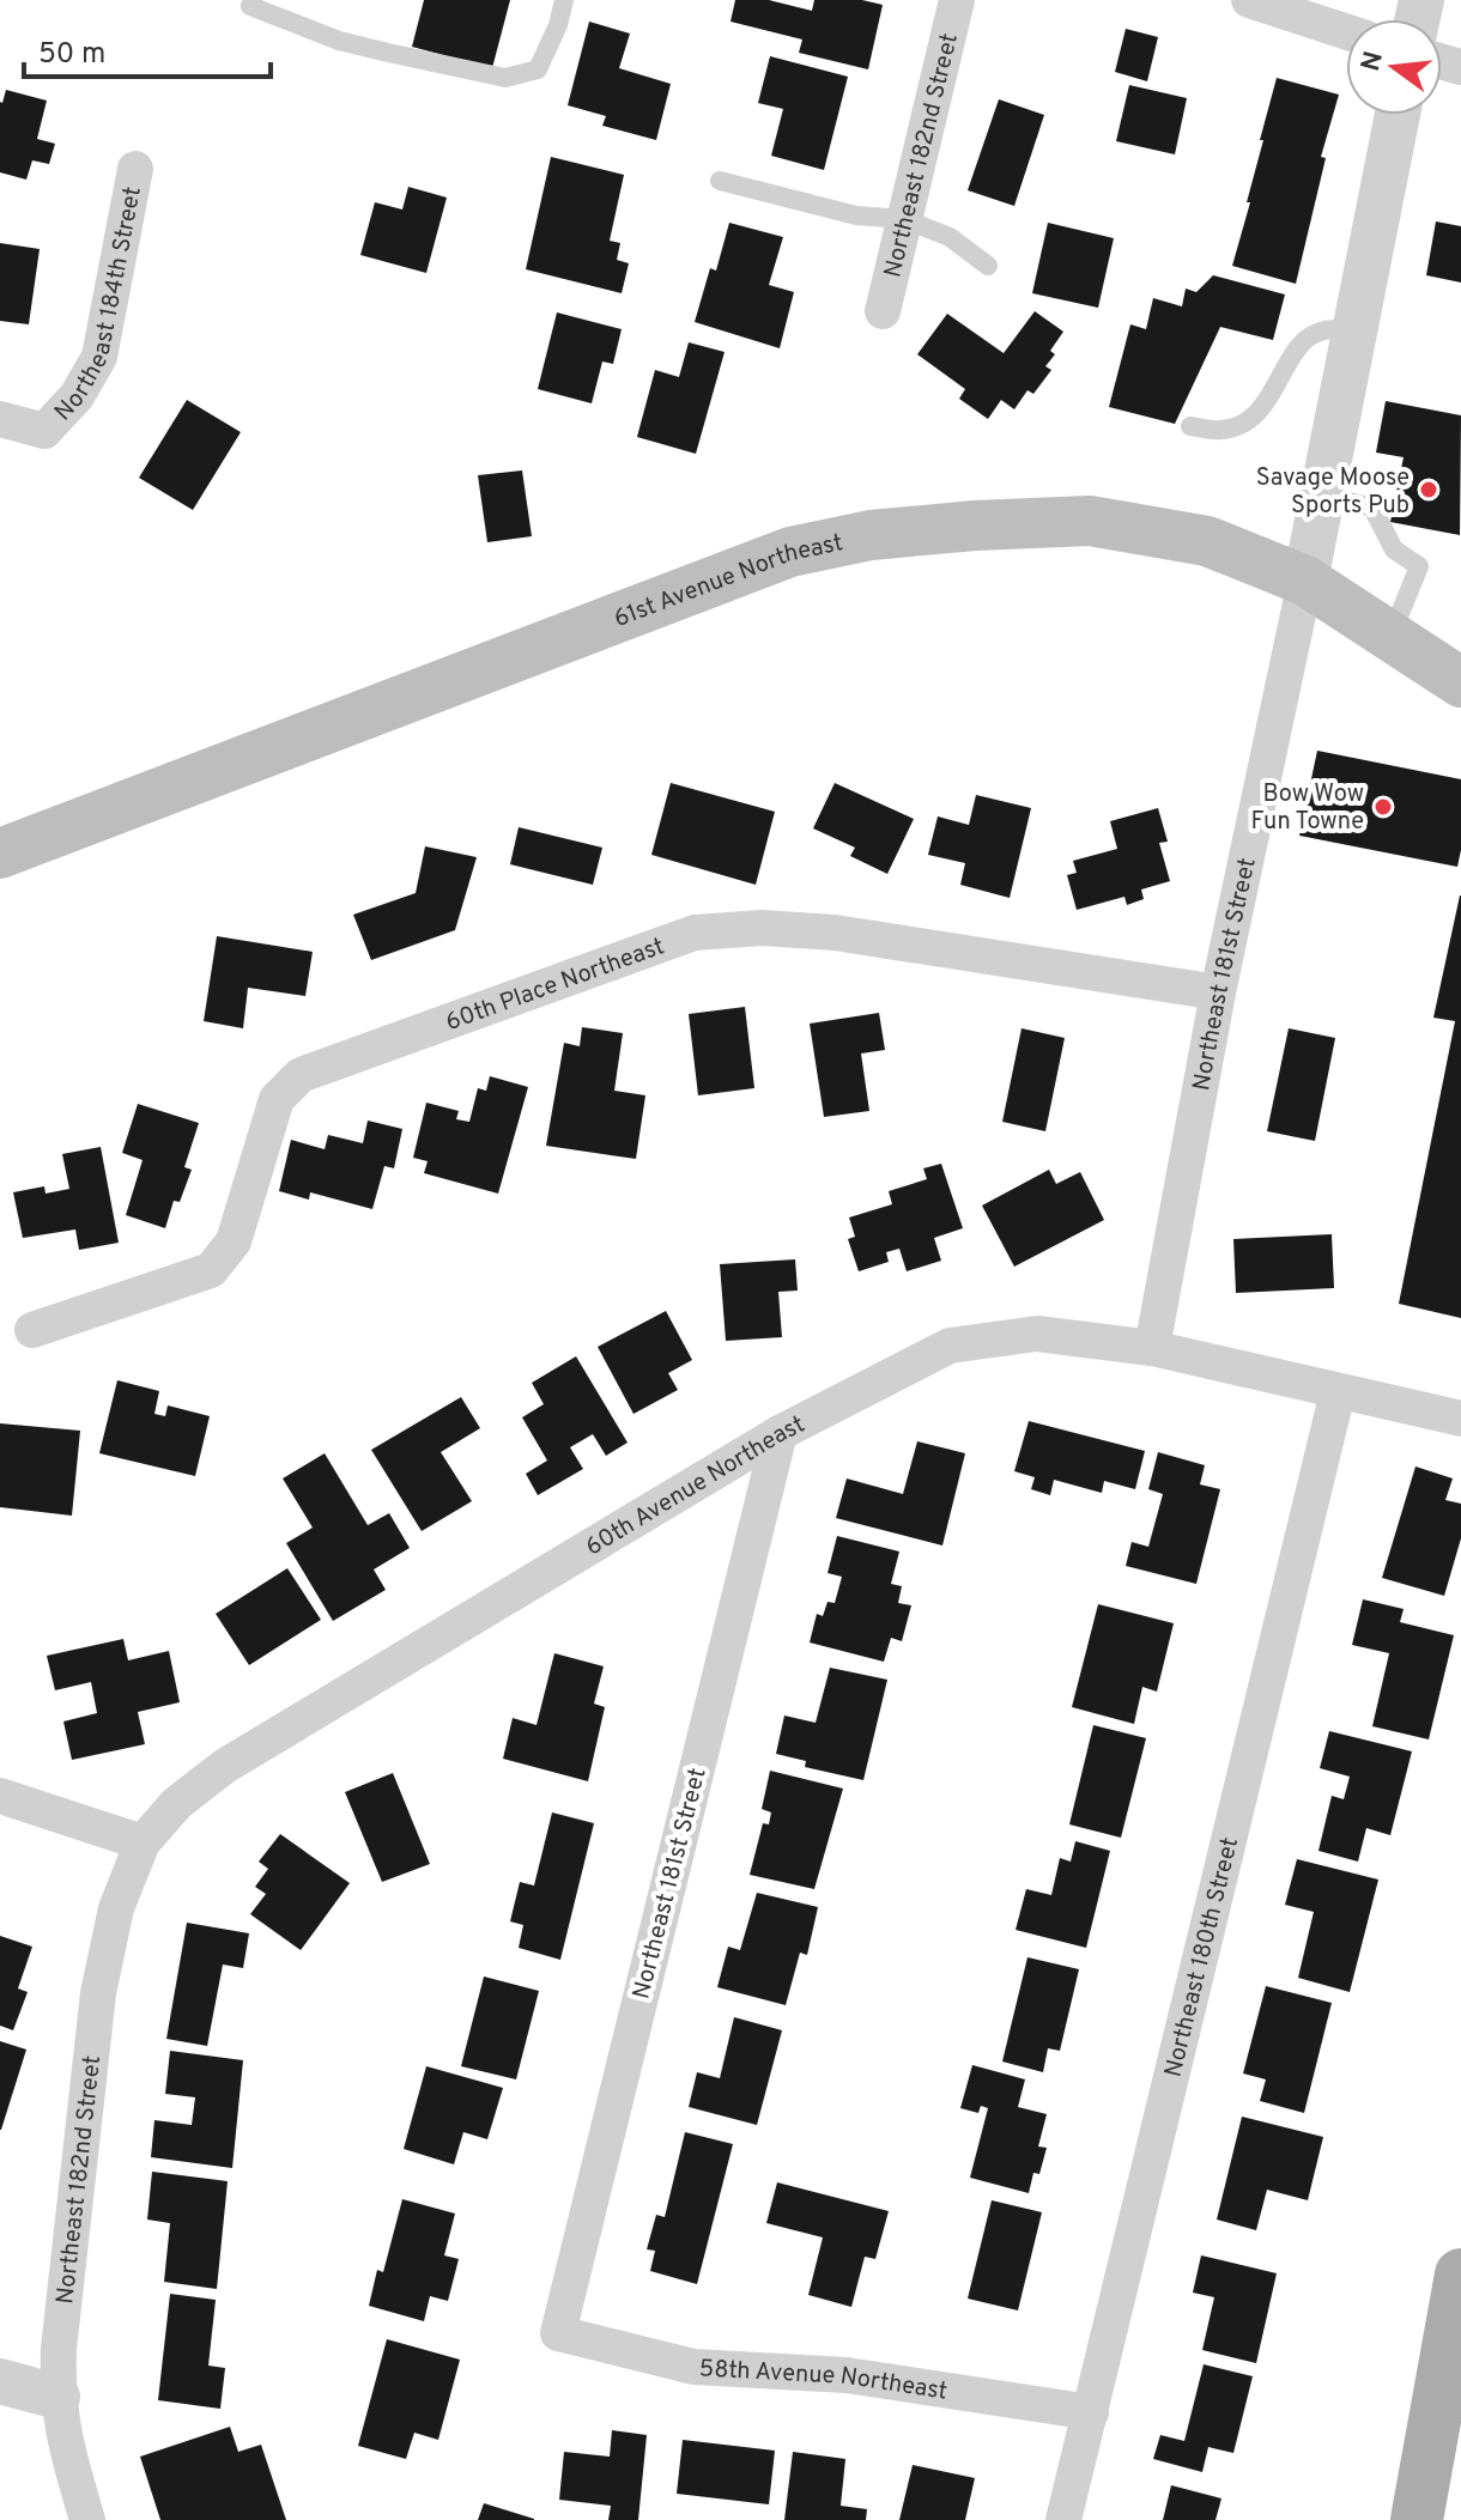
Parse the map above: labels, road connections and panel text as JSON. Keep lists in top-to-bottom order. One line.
{"streets":{"main road":["61st Avenue Northeast"],"street":["Northeast 182nd Street","Northeast 184th Street","Northeast 181st Street","60th Place Northeast","60th Avenue Northeast","Northeast 180th Street","58th Avenue Northeast"]},"crossings":[["Northeast 182nd Street","60th Avenue Northeast"],["61st Avenue Northeast","Northeast 181st Street"],["Northeast 181st Street","60th Place Northeast"],["Northeast 181st Street","60th Avenue Northeast"],["Northeast 181st Street","58th Avenue Northeast"],["60th Avenue Northeast","Northeast 180th Street"],["Northeast 180th Street","58th Avenue Northeast"]],"places":["Savage Moose Sports Pub","Bow Wow Fun Towne"],"scale_bar":"50 m","north":"left"}
